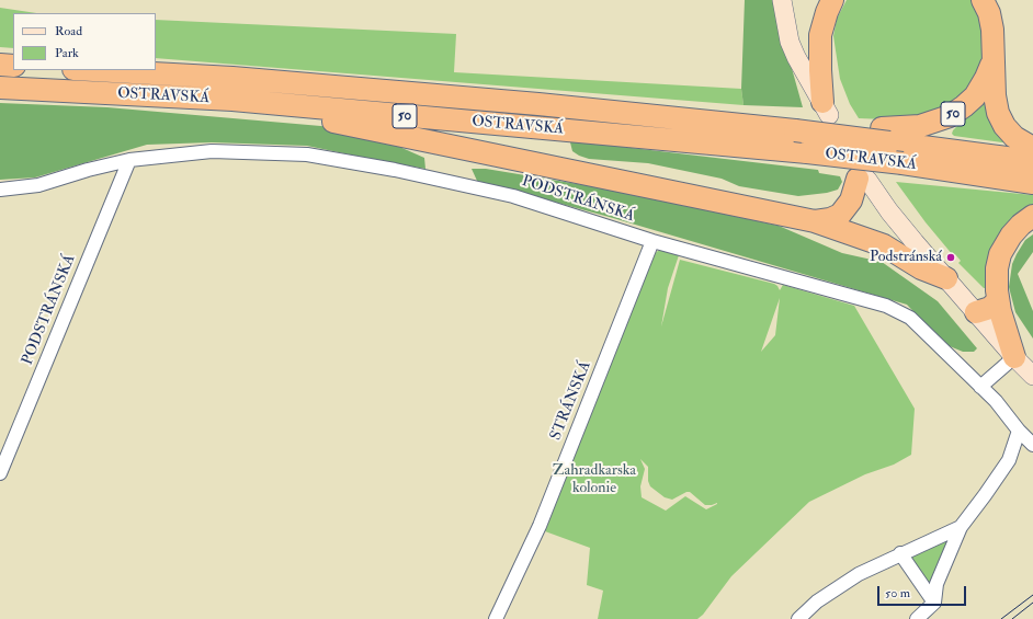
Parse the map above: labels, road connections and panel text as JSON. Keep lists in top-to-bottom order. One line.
{"streets":{"highway":["OSTRAVSKÁ","50"],"street":["PODSTRÁNSKÁ","STRÁNSKÁ"]},"crossings":[["OSTRAVSKÁ","50"],["PODSTRÁNSKÁ","STRÁNSKÁ"]],"parks":["Zahradkarska kolonie"],"places":["Podstránská"],"legend":["Road","Park"],"scale_bar":"50 m"}
